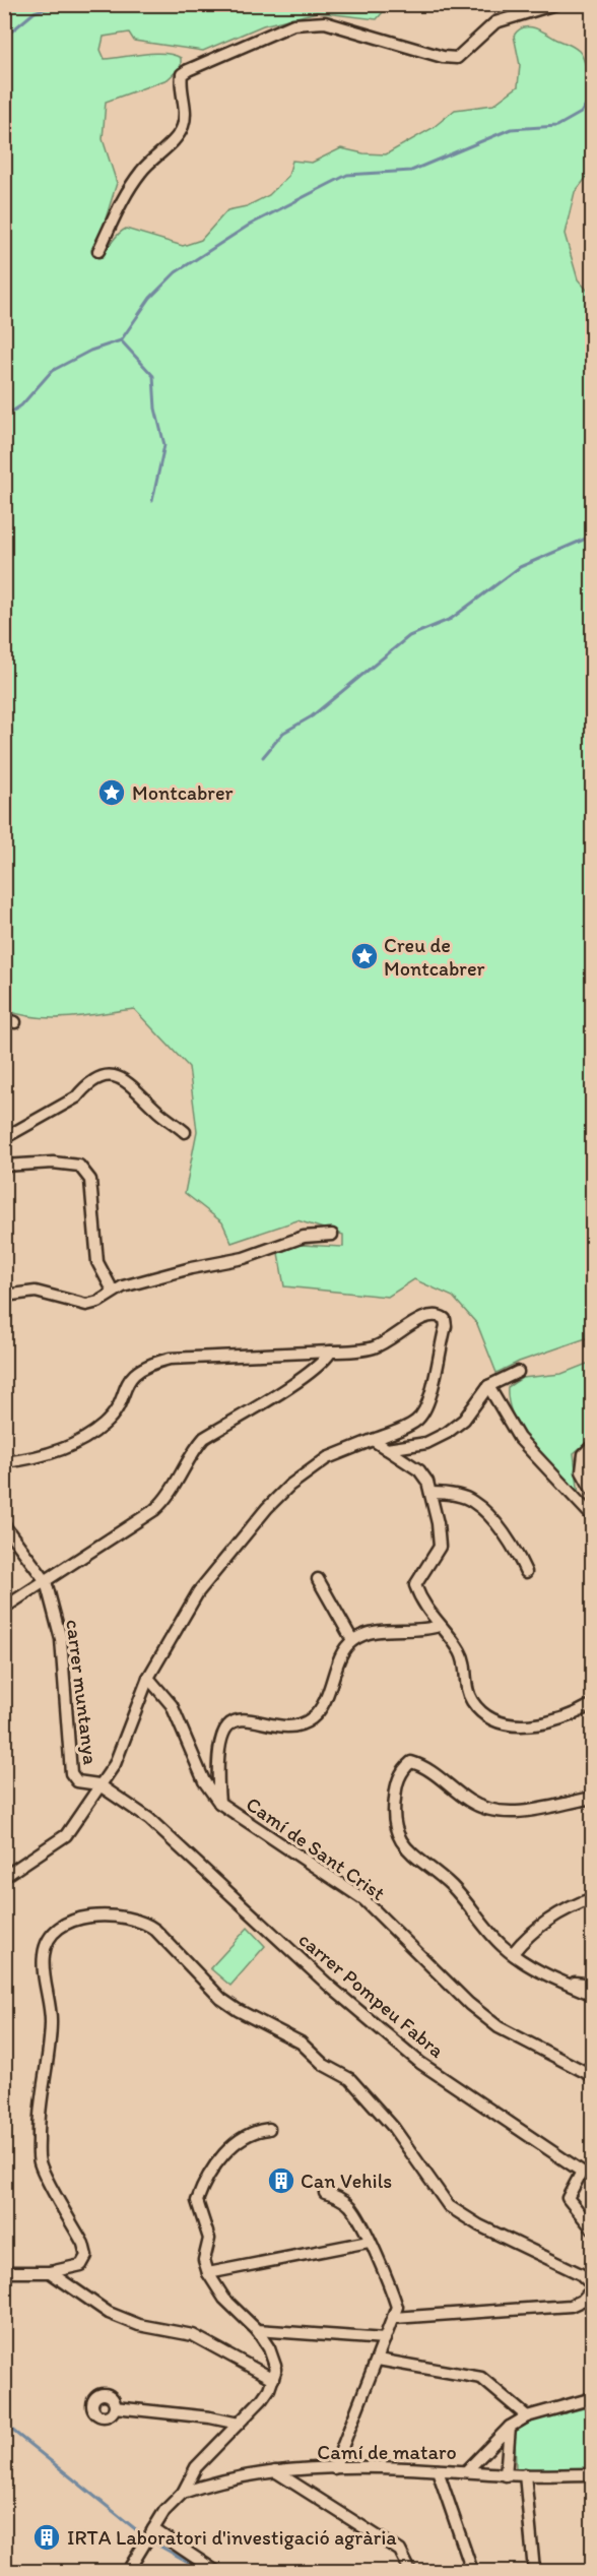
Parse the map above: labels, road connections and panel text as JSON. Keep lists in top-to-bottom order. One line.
{"streets":{"street":["carrer muntanya","Camí de Sant Crist","carrer Pompeu Fabra","Camí de mataro"]},"crossings":[["carrer muntanya","carrer Pompeu Fabra"]],"places":{"place":["Montcabrer","Creu de Montcabrer"],"building":["Can Vehils","IRTA Laboratori d'investigació agrària"]}}
